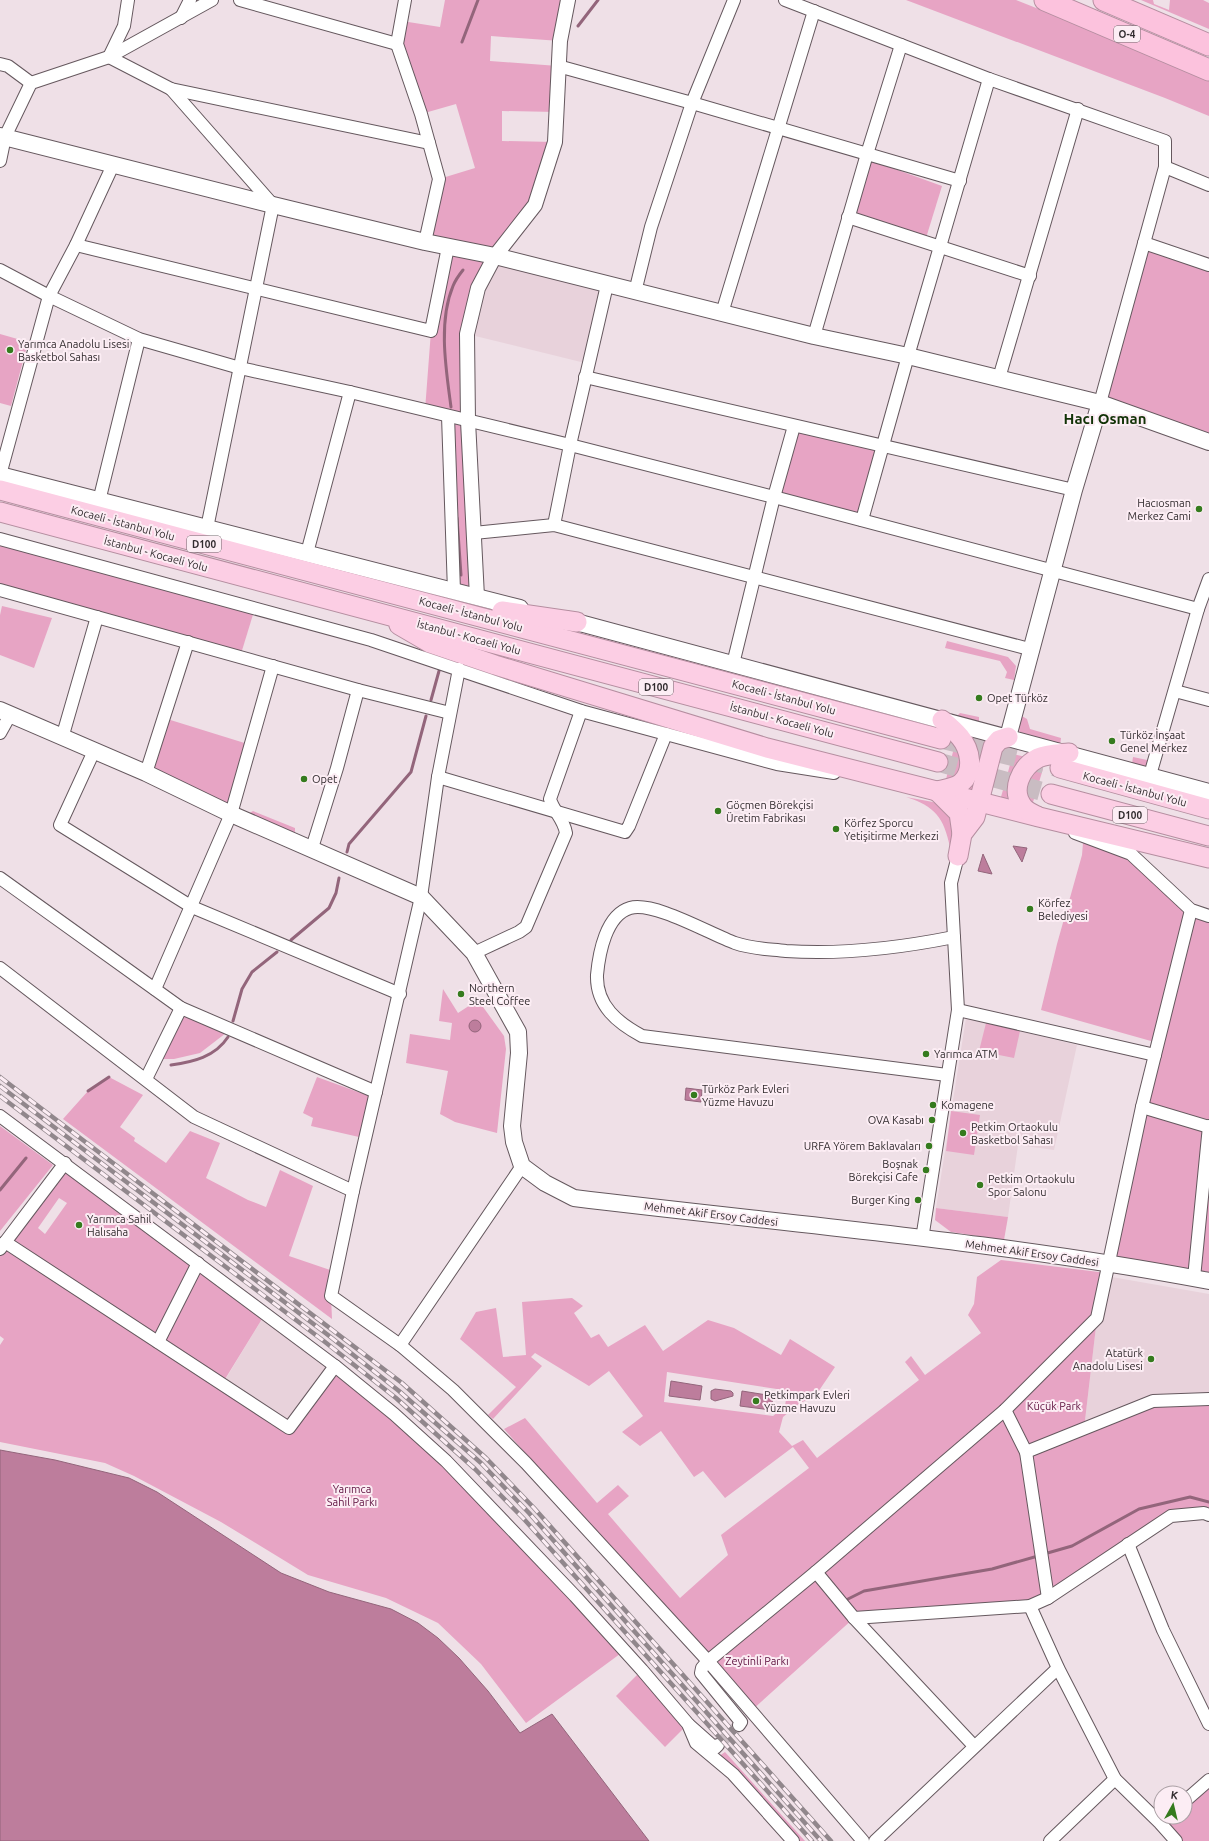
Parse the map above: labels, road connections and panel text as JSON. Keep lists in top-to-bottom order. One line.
{"streets":{"highway":["O-4","Kocaeli - İstanbul Yolu","D100","İstanbul - Kocaeli Yolu"],"main road":["Mehmet Akif Ersoy Caddesi"]},"districts":["Hacı Osman"],"parks":["Küçük Park","Yarımca Sahil Parkı","Zeytinli Parkı"],"places":["Yarımca Anadolu Lisesi Basketbol Sahası","Hacıosman Merkez Cami","Opet Türköz","Türköz İnşaat Genel Merkez","Opet","Göçmen Börekçisi Üretim Fabrikası","Körfez Sporcu Yetişitirme Merkezi","Körfez Belediyesi","Northern Steel Coffee","Yarımca ATM","Türköz Park Evleri Yüzme Havuzu","Komagene","OVA Kasabı","Petkim Ortaokulu Basketbol Sahası","URFA Yörem Baklavaları","Boşnak Börekçisi Cafe","Petkim Ortaokulu Spor Salonu","Burger King","Yarımca Sahil Halısaha","Atatürk Anadolu Lisesi","Petkimpark Evleri Yüzme Havuzu"],"north":"top"}
